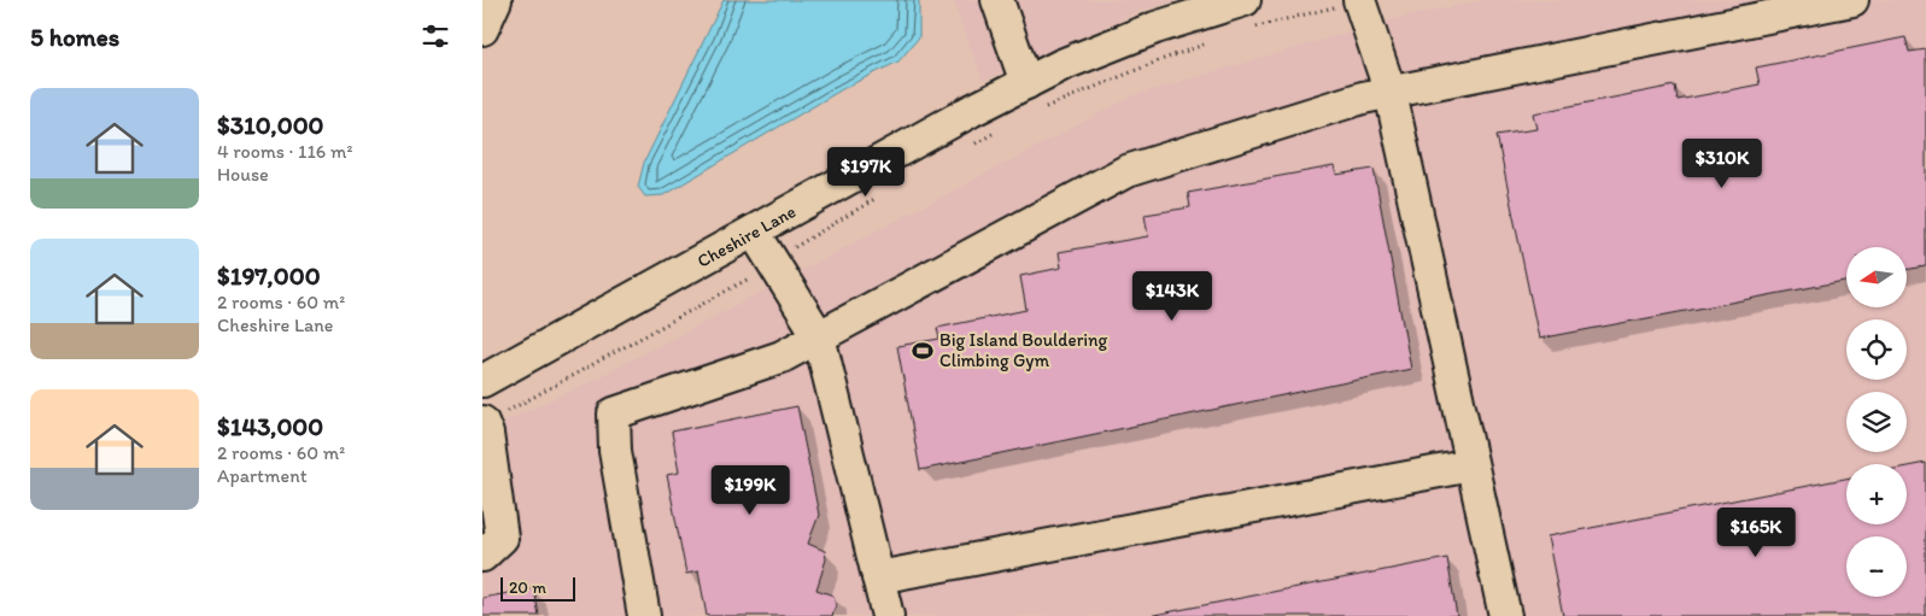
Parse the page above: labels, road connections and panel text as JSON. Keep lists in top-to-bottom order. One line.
{"streets":{"street":["Cheshire Lane"]},"places":{"sports":["Big Island Bouldering Climbing Gym"]},"scale_bar":"20 m","north":"left","page":{"heading":"5 homes","list":[{"name":"$310,000","note":"4 rooms · 116 m² · House"},{"name":"$197,000","note":"2 rooms · 60 m² · Cheshire Lane"},{"name":"$143,000","note":"2 rooms · 60 m² · Apartment"}],"price":["$310K","$197K","$143K","$199K","$165K"],"map_buttons":["+","−"],"scale":"20 m"}}
